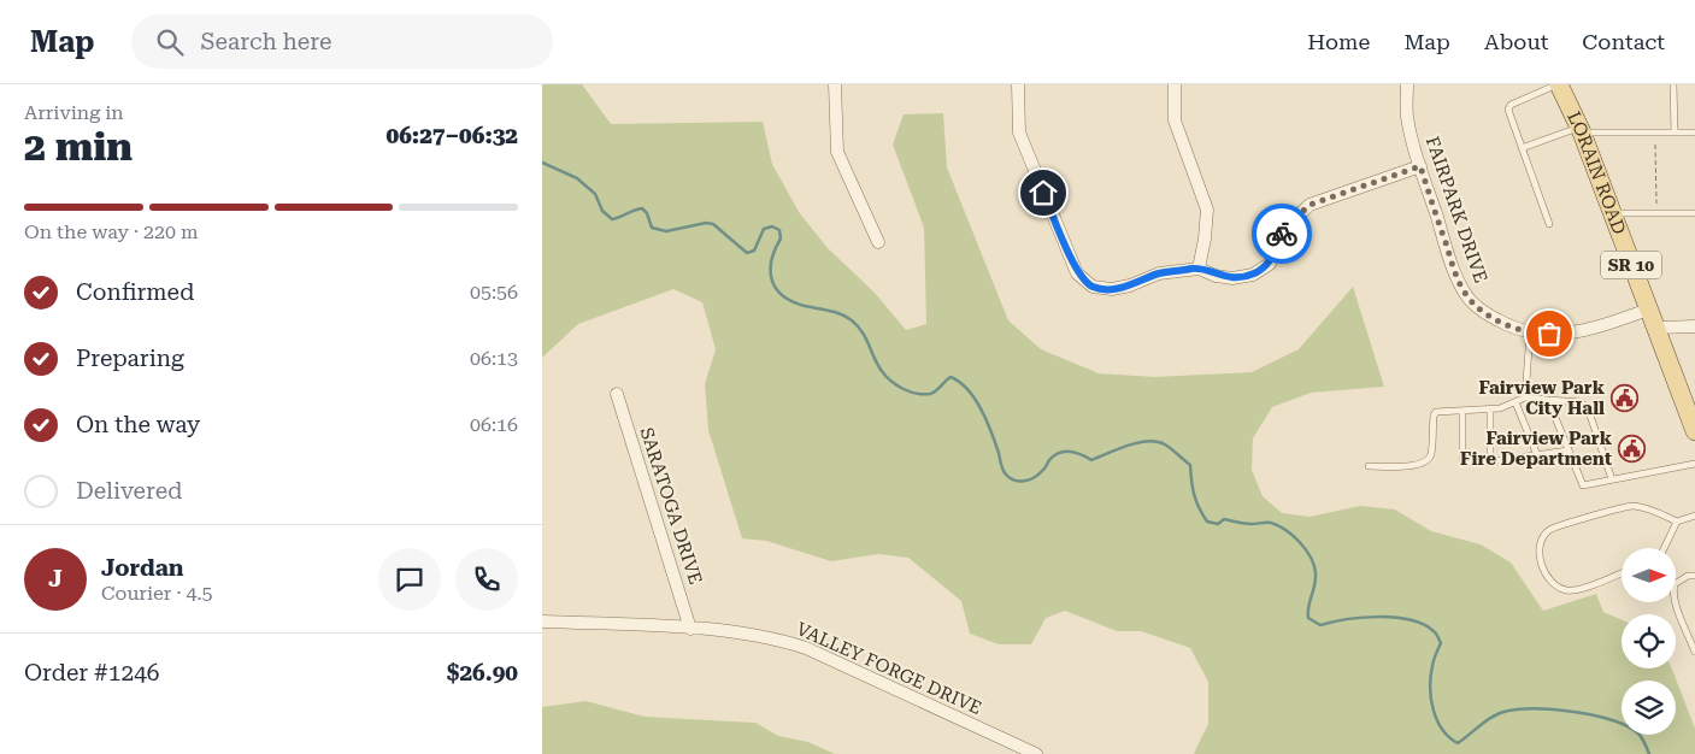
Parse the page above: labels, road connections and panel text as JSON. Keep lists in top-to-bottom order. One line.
{"streets":{"main road":["LORAIN ROAD","SR 10"],"street":["FAIRPARK DRIVE","SARATOGA DRIVE","VALLEY FORGE DRIVE"]},"crossings":[["LORAIN ROAD","FAIRPARK DRIVE"],["SARATOGA DRIVE","VALLEY FORGE DRIVE"]],"places":{"public building":["Fairview Park City Hall","Fairview Park Fire Department"]},"north":"right","page":{"header":"Map","search":"Search here","nav":["Home","Map","About","Contact"],"heading":["2 min","Arriving in","06:27–06:32"],"panel":["Jordan","Courier · 4.5","Order #1246","$26.90"],"bar":"On the way · 220 m","list":[["Confirmed","05:56"],["Preparing","06:13"],["On the way","06:16"],"Delivered"],"round":"J"}}
